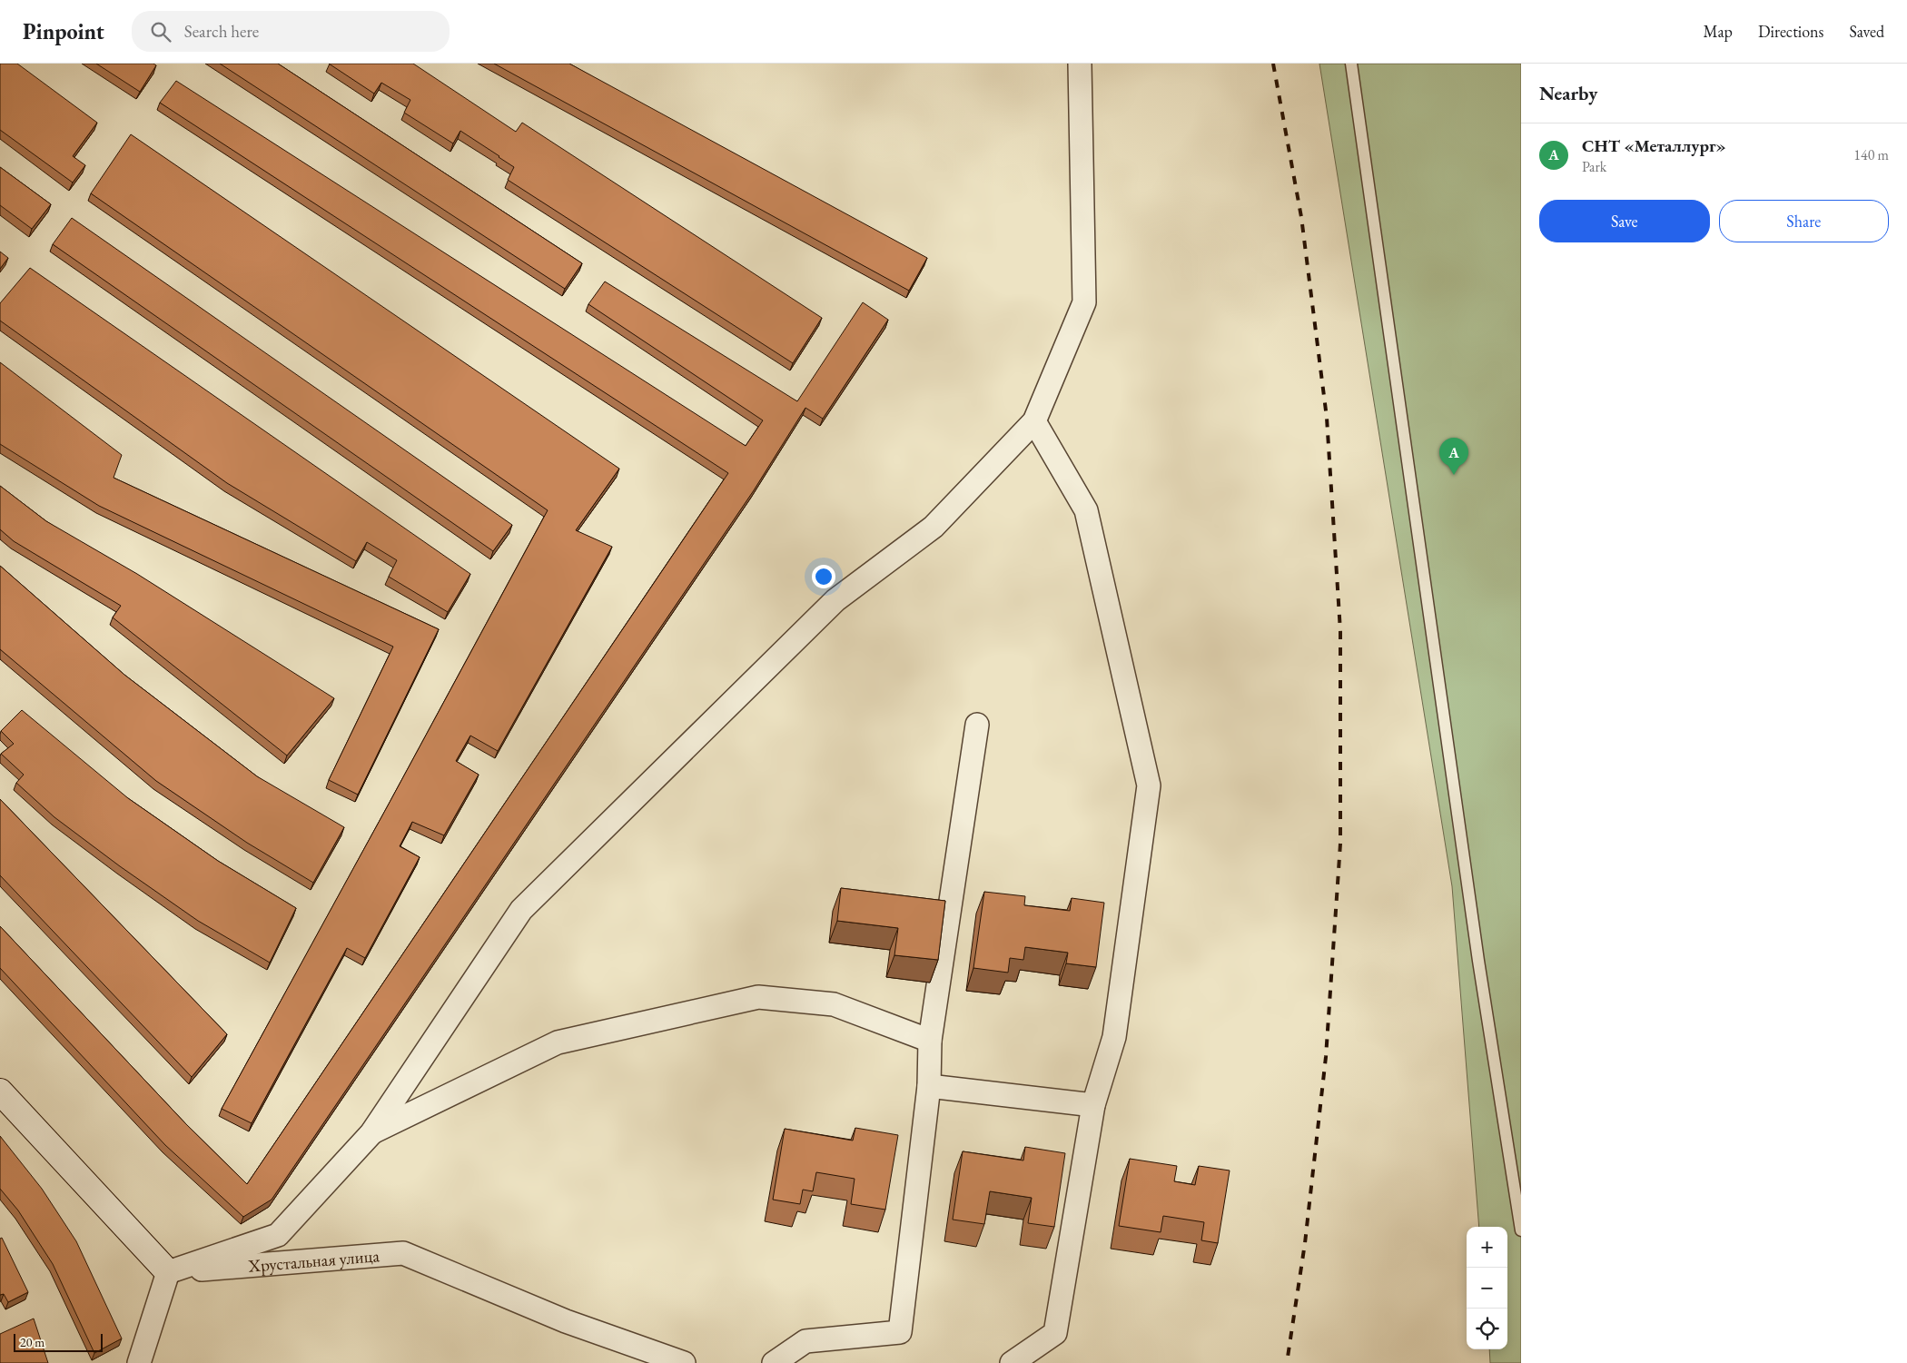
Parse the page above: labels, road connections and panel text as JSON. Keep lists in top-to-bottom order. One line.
{"streets":{"street":["Хрустальная улица"]},"scale_bar":"20 m","page":{"header":"Pinpoint","search":"Search here","nav":["Map","Directions","Saved"],"heading":"Nearby","list":[{"mark":"A","name":"СНТ «Металлург»","note":"Park","value":"140 m"}],"buttons":["Save","Share"],"pins":"A","map_buttons":["+","−"],"scale":"20 m"}}
